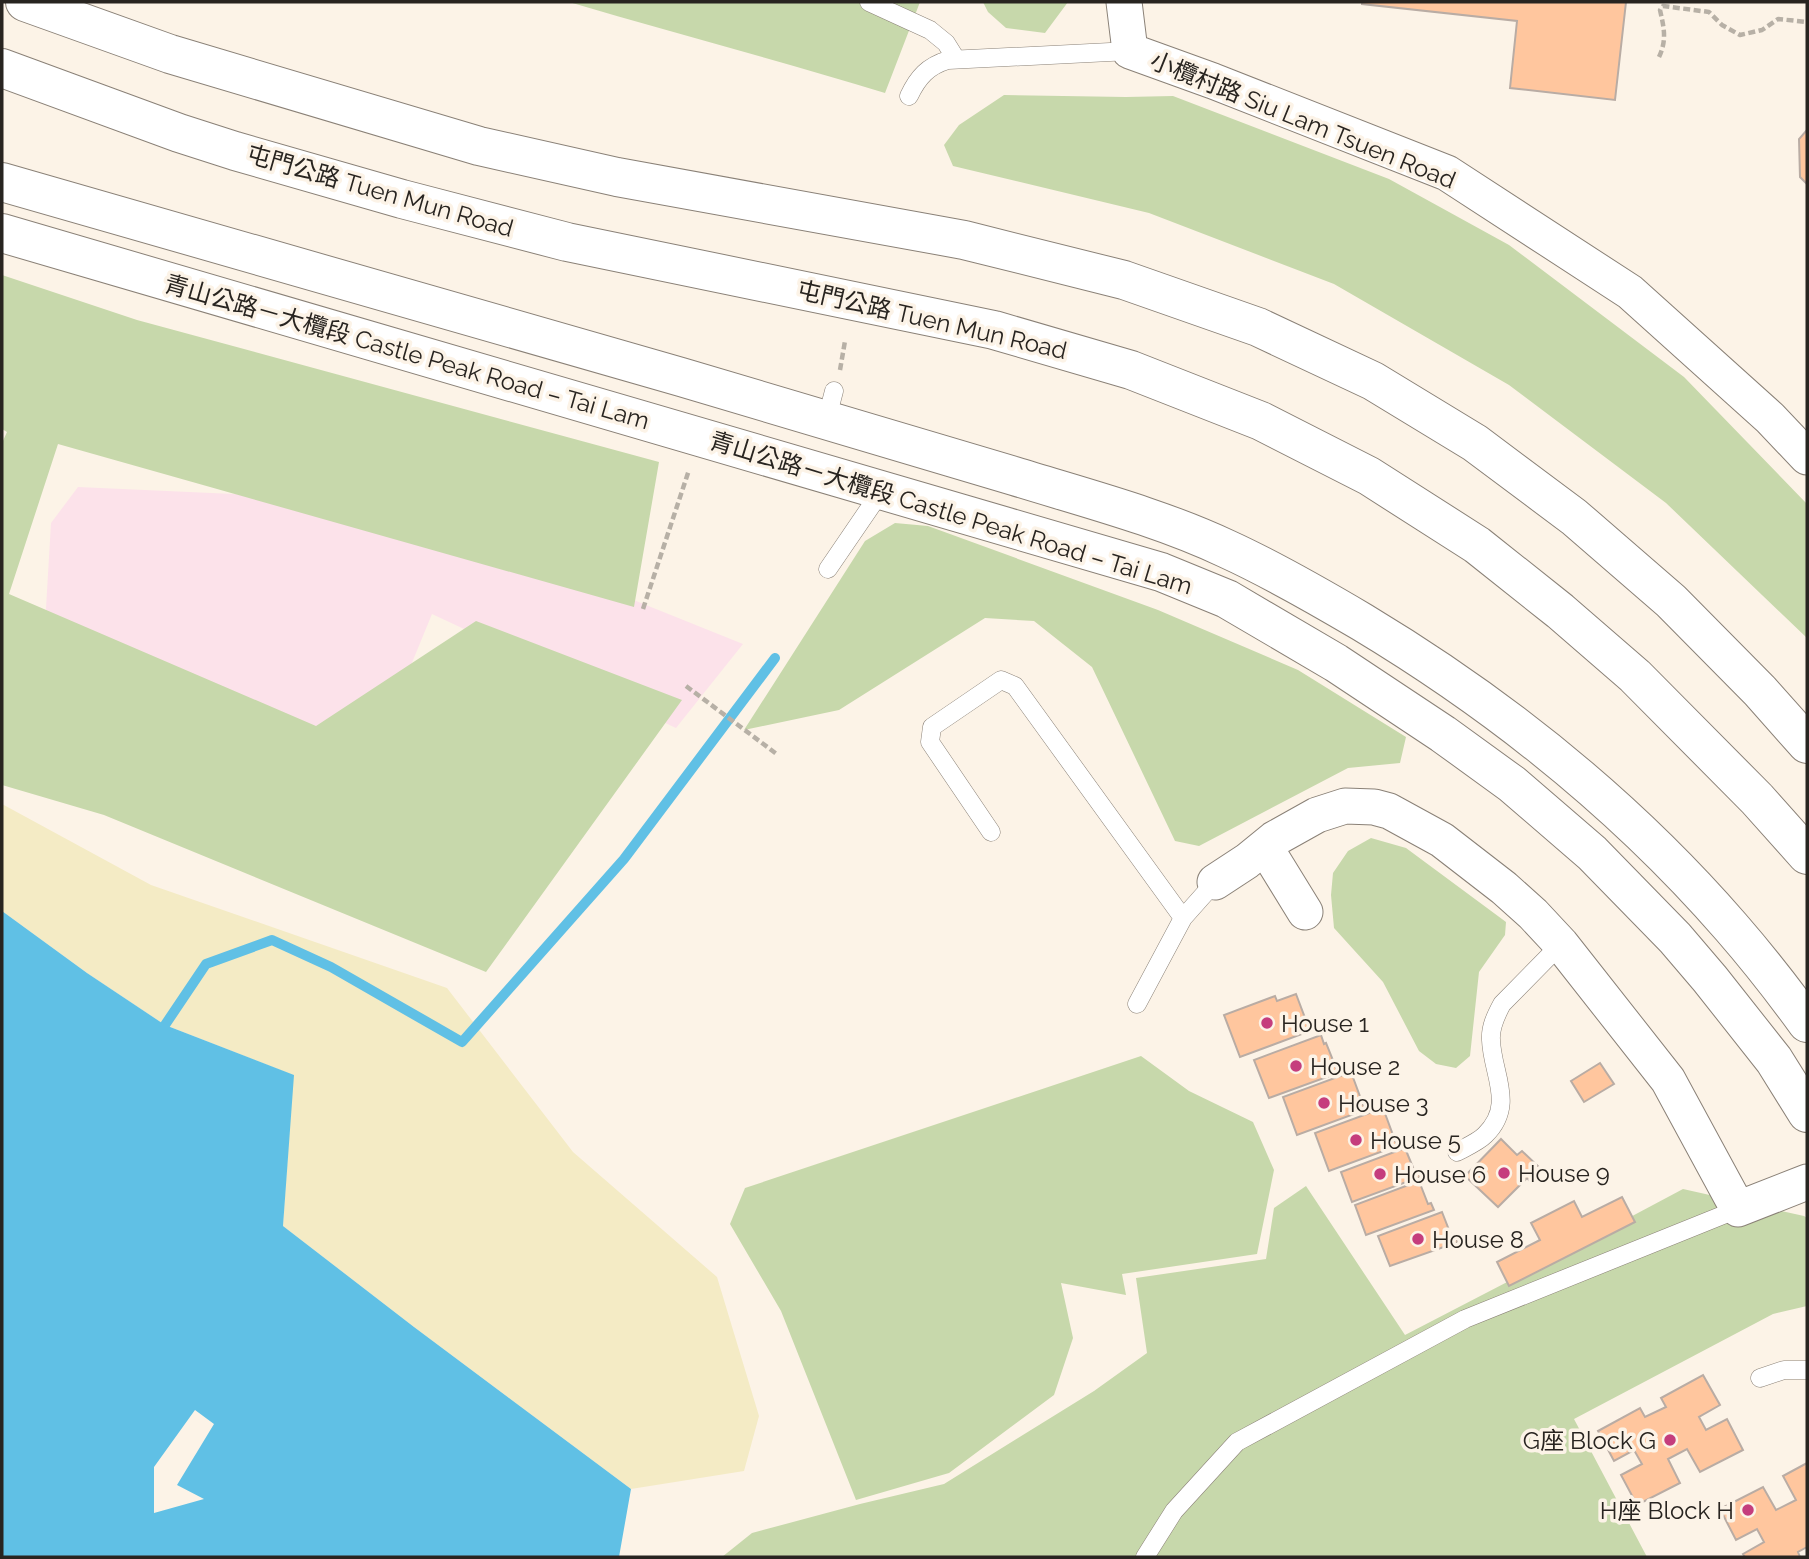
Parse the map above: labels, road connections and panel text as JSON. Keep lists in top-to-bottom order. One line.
{"streets":{"main road":["屯門公路 Tuen Mun Road","青山公路－大欖段 Castle Peak Road – Tai Lam"],"street":["小欖村路 Siu Lam Tsuen Road"]},"places":["House 1","House 2","House 3","House 5","House 9","House 6","House 8","G座 Block G","H座 Block H"]}
